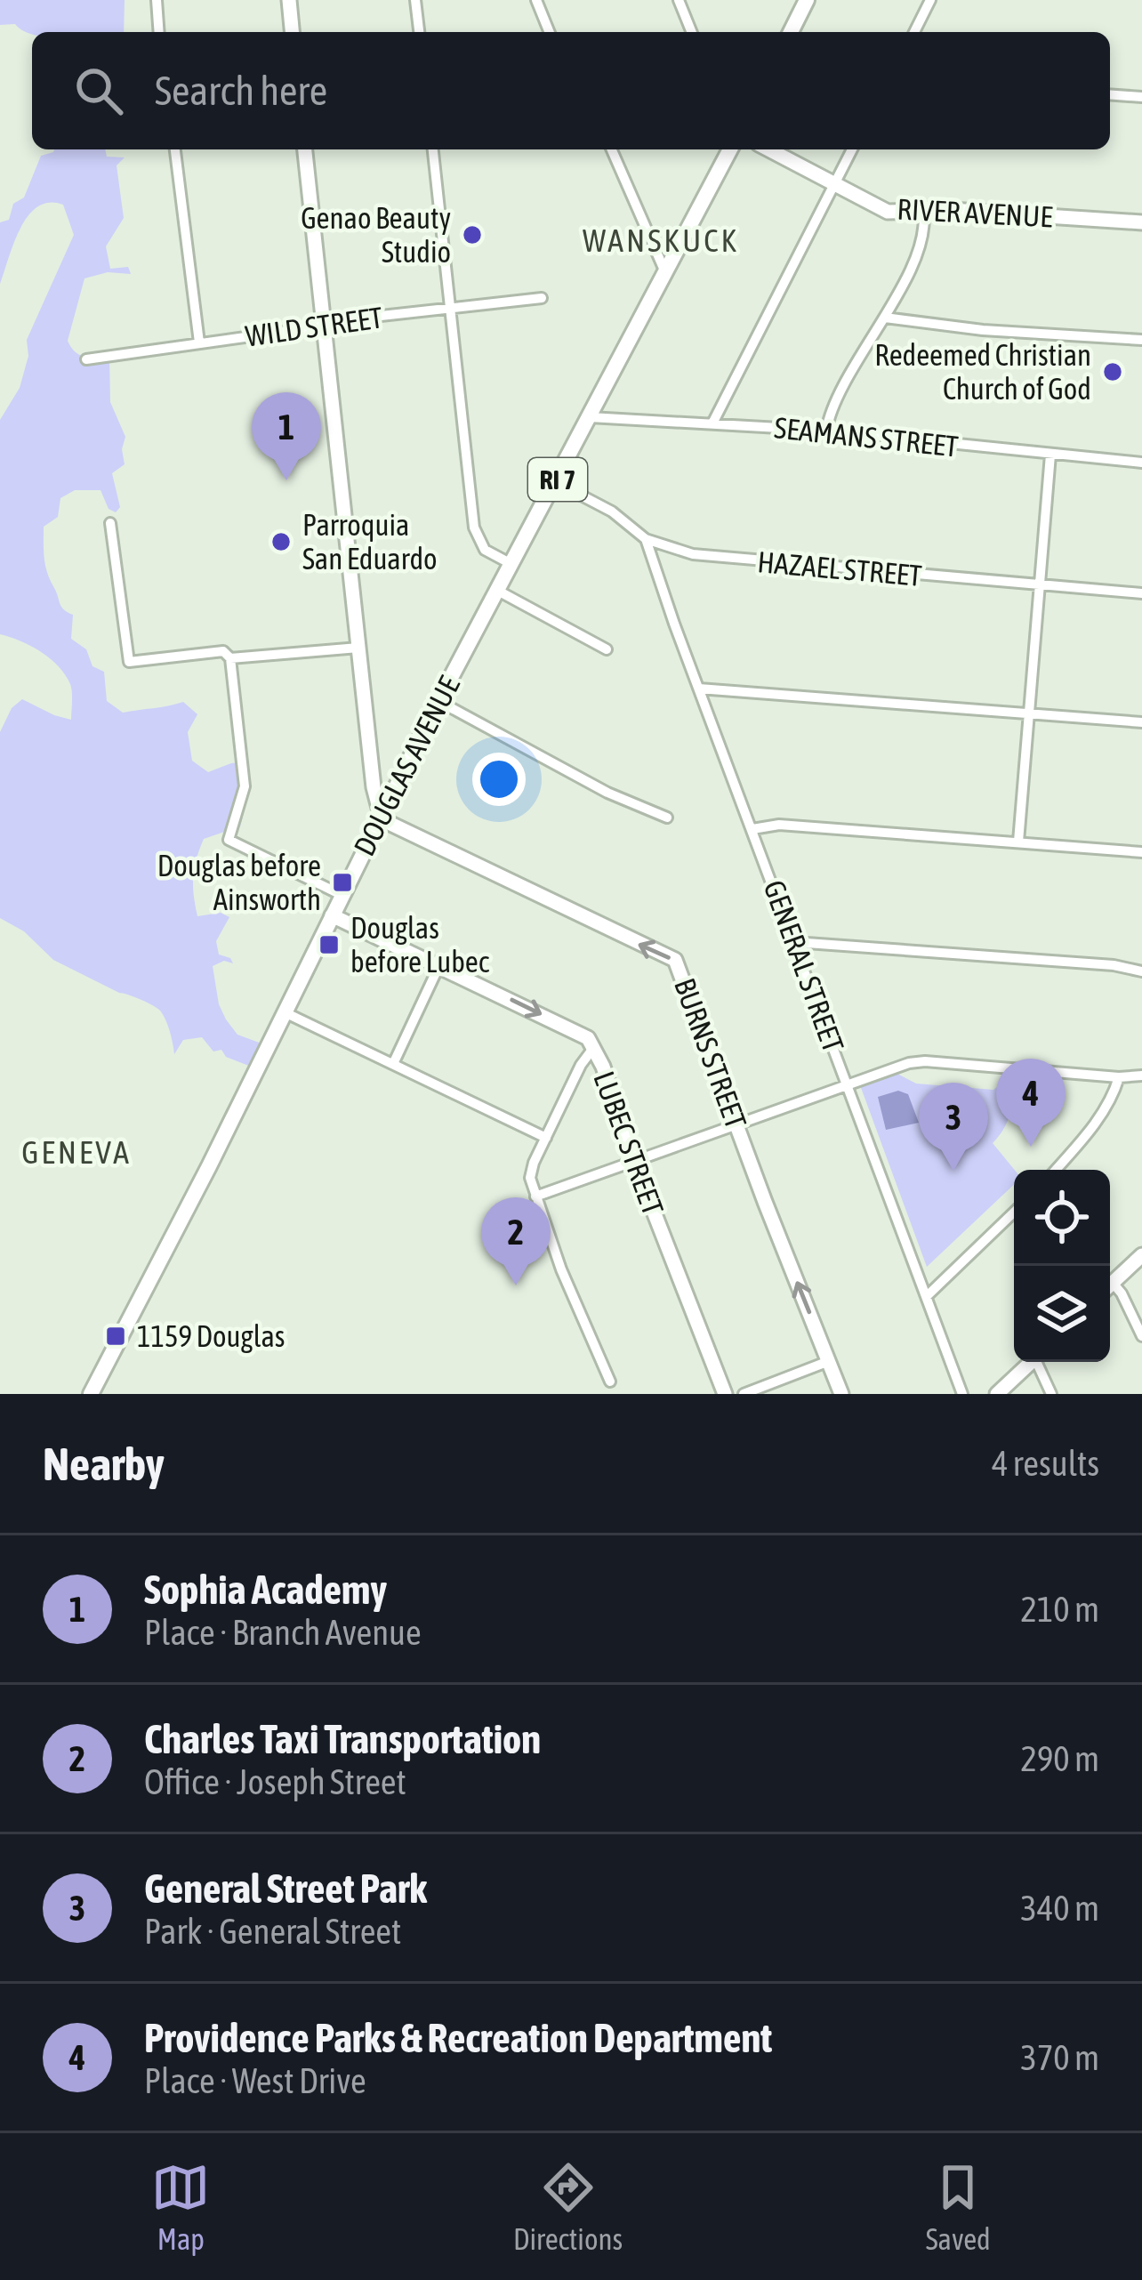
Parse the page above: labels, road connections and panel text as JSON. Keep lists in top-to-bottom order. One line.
{"streets":{"main road":["RI 7","DOUGLAS AVENUE"],"street":["RIVER AVENUE","WILD STREET","SEAMANS STREET","HAZAEL STREET","GENERAL STREET","BURNS STREET","LUBEC STREET"]},"crossings":[["SEAMANS STREET","DOUGLAS AVENUE"],["HAZAEL STREET","DOUGLAS AVENUE"],["HAZAEL STREET","GENERAL STREET"],["DOUGLAS AVENUE","BURNS STREET"],["DOUGLAS AVENUE","LUBEC STREET"]],"one_way":["BURNS STREET"],"districts":["WANSKUCK","GENEVA"],"places":{"other":["Genao Beauty Studio","Redeemed Christian Church of God","Parroquia San Eduardo"],"transit":["Douglas before Ainsworth","Douglas before Lubec","1159 Douglas"]},"page":{"search":"Search here","pins":["1","4","3","2"],"heading":["Nearby","4 results"],"list":[{"mark":"1","name":"Sophia Academy","note":"Place · Branch Avenue","value":"210 m"},{"mark":"2","name":"Charles Taxi Transportation","note":"Office · Joseph Street","value":"290 m"},{"mark":"3","name":"General Street Park","note":"Park · General Street","value":"340 m"},{"mark":"4","name":"Providence Parks & Recreation Department","note":"Place · West Drive","value":"370 m"}],"nav":["Map","Directions","Saved"]}}
